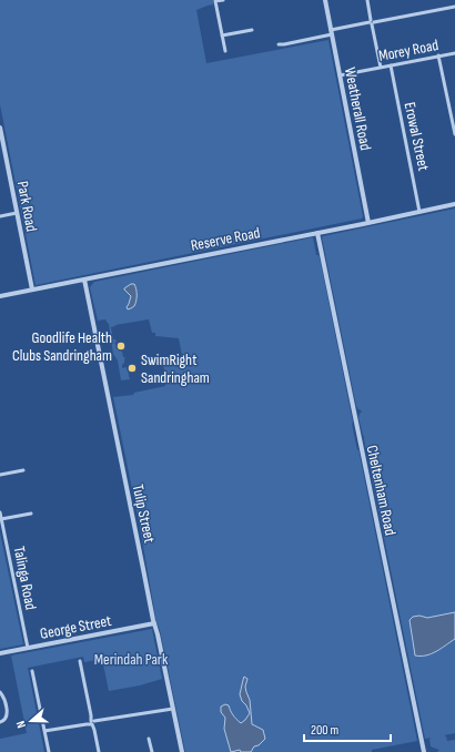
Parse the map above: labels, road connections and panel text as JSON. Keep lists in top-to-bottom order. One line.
{"streets":{"street":["Morey Road","Weatherall Road","Erowal Street","Park Road","Reserve Road","Cheltenham Road","Tulip Street","Talinga Road","George Street"]},"crossings":[["Morey Road","Weatherall Road"],["Morey Road","Erowal Street"],["Weatherall Road","Reserve Road"],["Erowal Street","Reserve Road"],["Park Road","Reserve Road"],["Reserve Road","Cheltenham Road"],["Reserve Road","Tulip Street"],["Tulip Street","George Street"],["Talinga Road","George Street"]],"parks":["Merindah Park"],"places":["Goodlife Health Clubs Sandringham","SwimRight Sandringham"],"scale_bar":"200 m","north":"left"}
